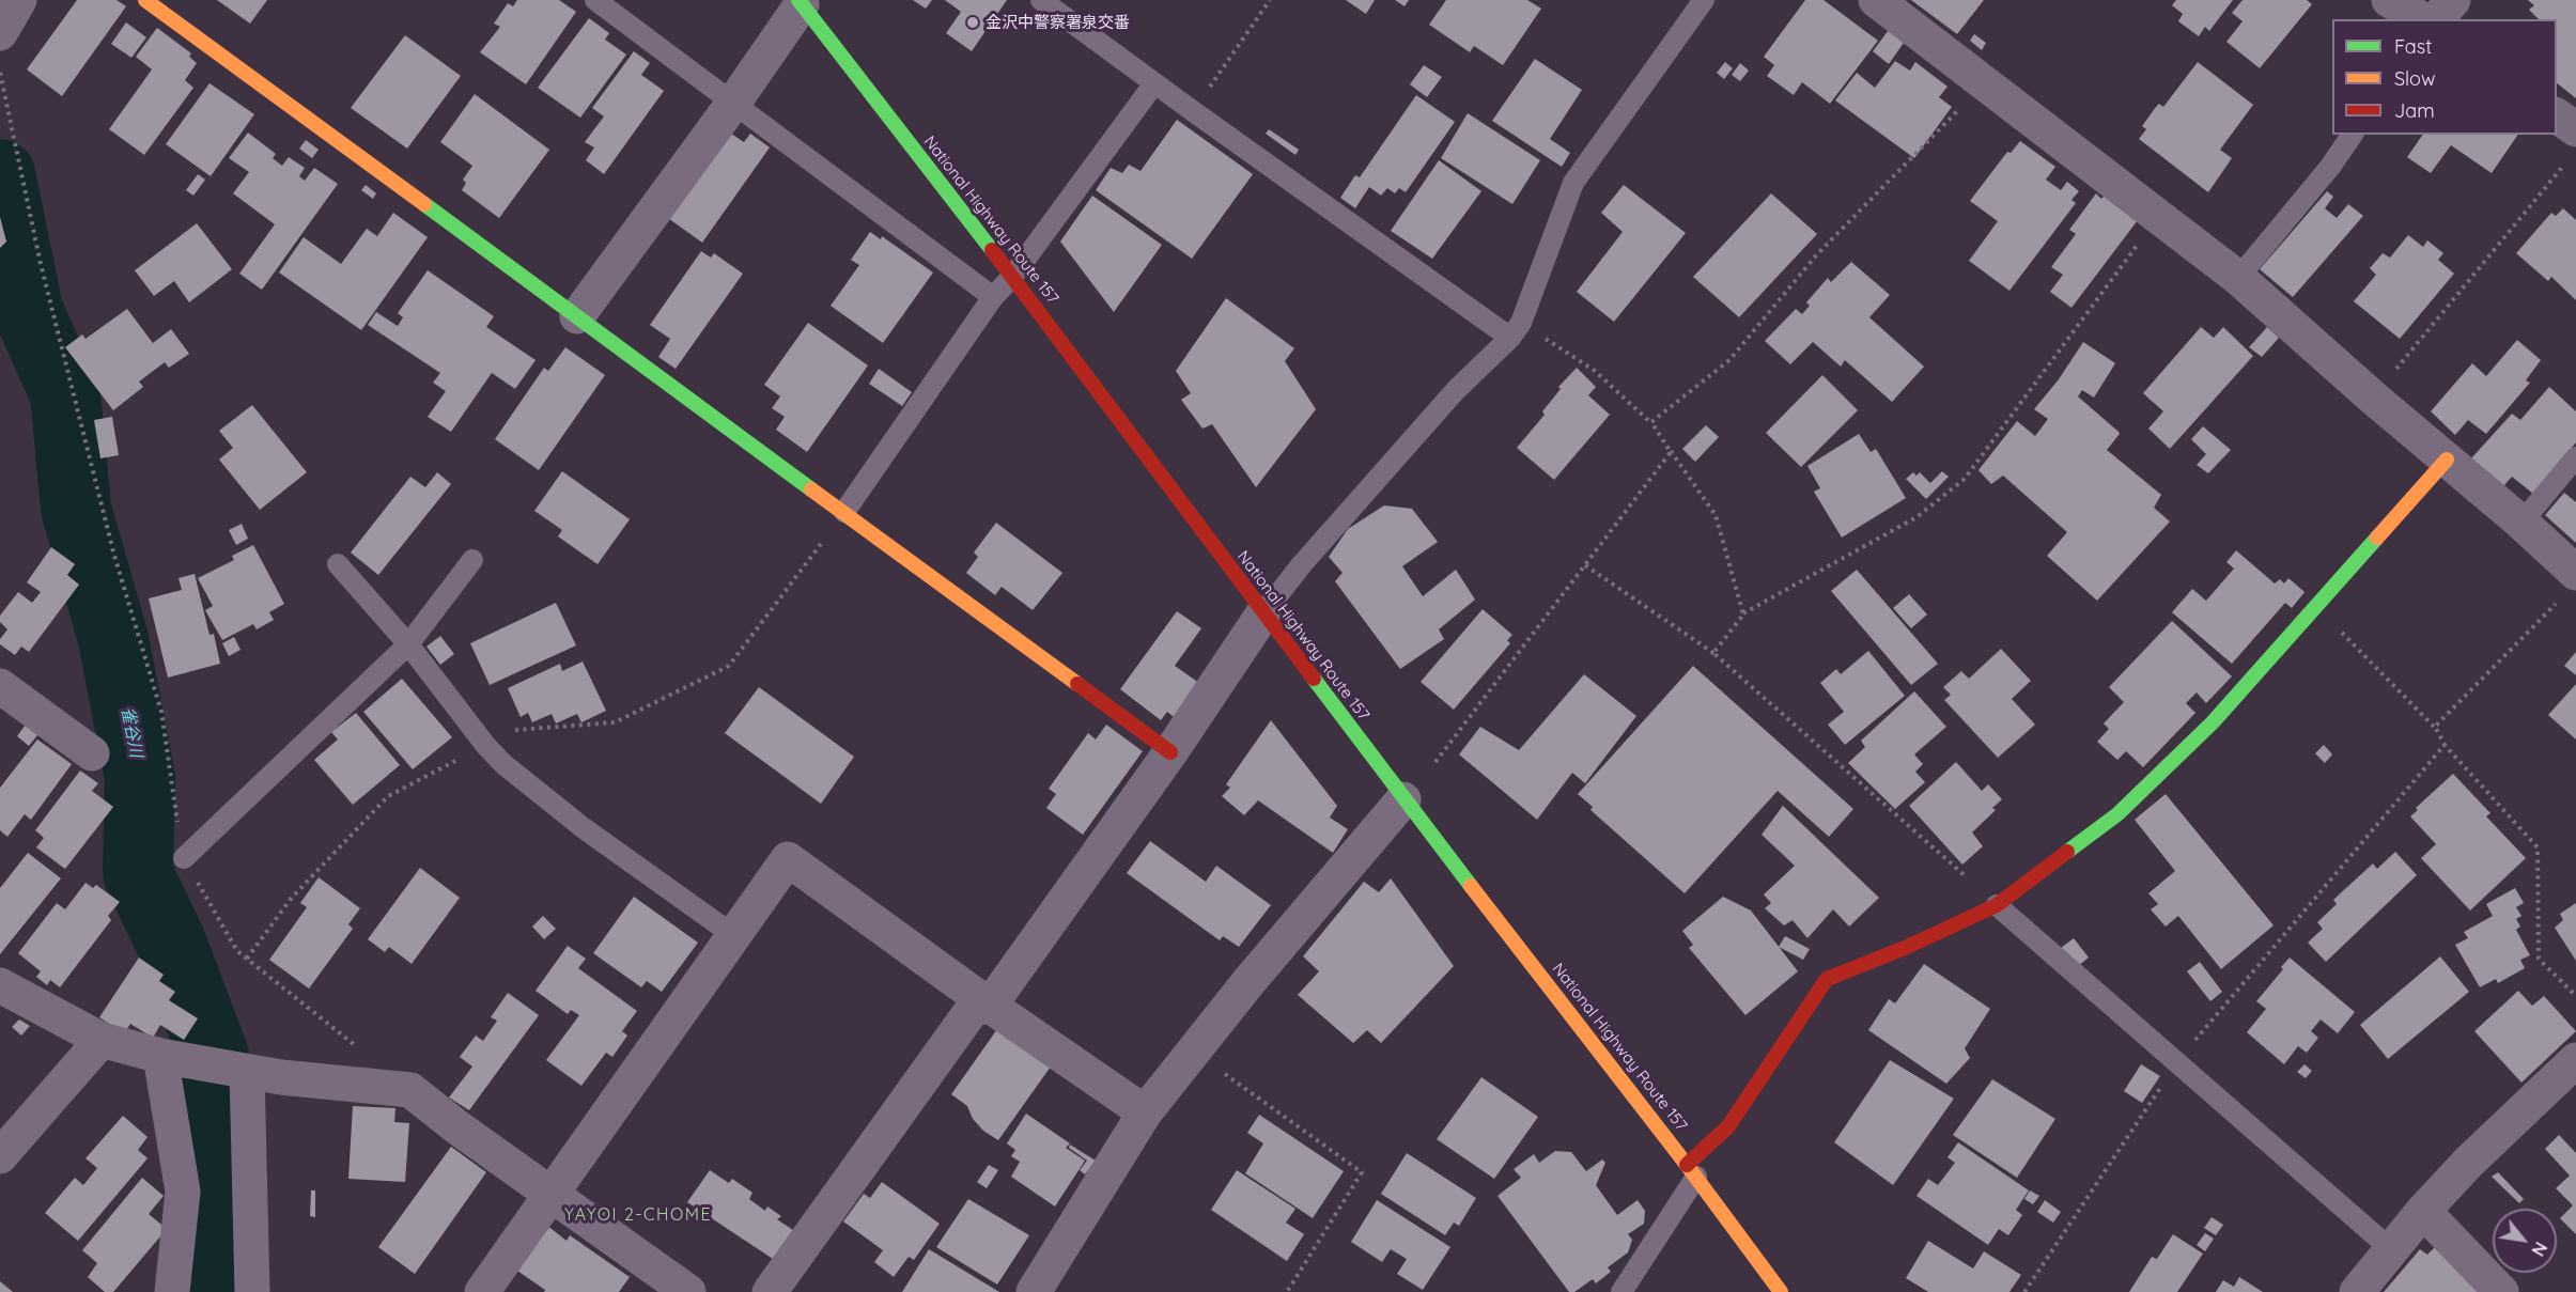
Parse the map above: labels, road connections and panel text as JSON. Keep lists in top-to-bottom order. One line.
{"streets":{"main road":["National Highway Route 157"]},"districts":["YAYOI 2-CHOME"],"water":["雀谷川"],"places":["金沢中警察署泉交番"],"legend":["Fast","Slow","Jam"],"north":"bottom right"}
